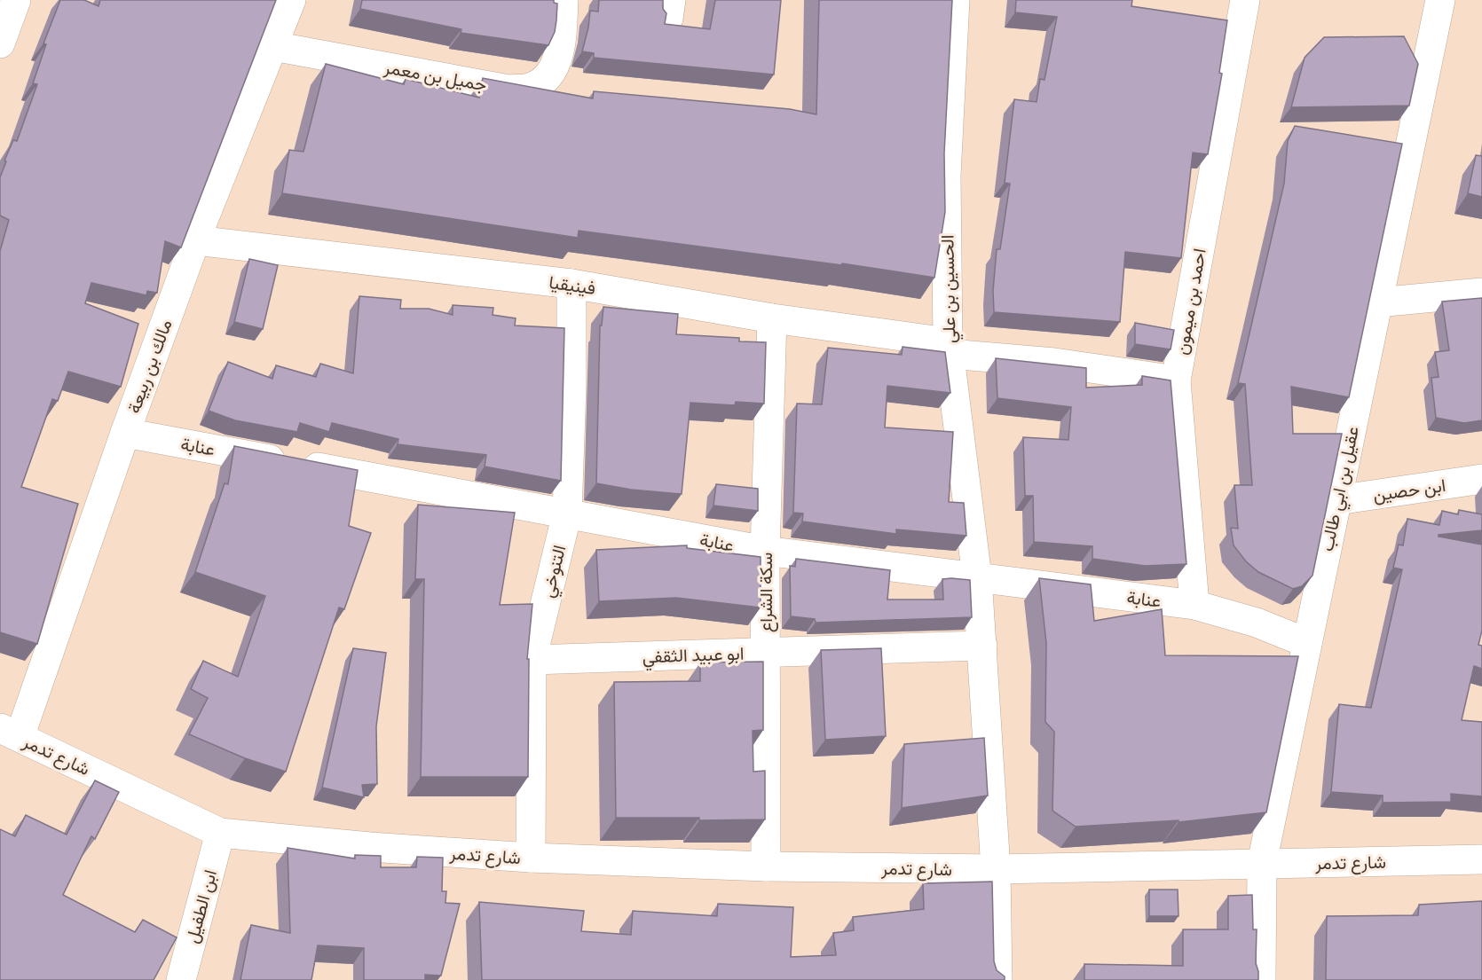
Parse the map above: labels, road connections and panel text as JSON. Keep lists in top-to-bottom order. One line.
{"streets":{"street":["جميل بن معمر","فينيقيا","الحسين بن علي","احمد بن ميمون","مالك بن ربيعة","عنابة","عقيل بن ابي طالب","ابن حصين","التنوخي","سكة الشراع","ابو عبيد الثقفي","شارع تدمر","ابن الطفيل"]},"crossings":[["جميل بن معمر","مالك بن ربيعة"],["فينيقيا","الحسين بن علي"],["فينيقيا","احمد بن ميمون"],["فينيقيا","مالك بن ربيعة"],["فينيقيا","التنوخي"],["فينيقيا","سكة الشراع"],["الحسين بن علي","عنابة"],["احمد بن ميمون","عنابة"],["مالك بن ربيعة","عنابة"],["مالك بن ربيعة","شارع تدمر"],["عنابة","عقيل بن ابي طالب"],["عنابة","التنوخي"],["عنابة","سكة الشراع"],["عقيل بن ابي طالب","ابن حصين"],["عقيل بن ابي طالب","شارع تدمر"],["التنوخي","ابو عبيد الثقفي"],["التنوخي","شارع تدمر"],["سكة الشراع","ابو عبيد الثقفي"],["سكة الشراع","شارع تدمر"],["شارع تدمر","ابن الطفيل"]]}
